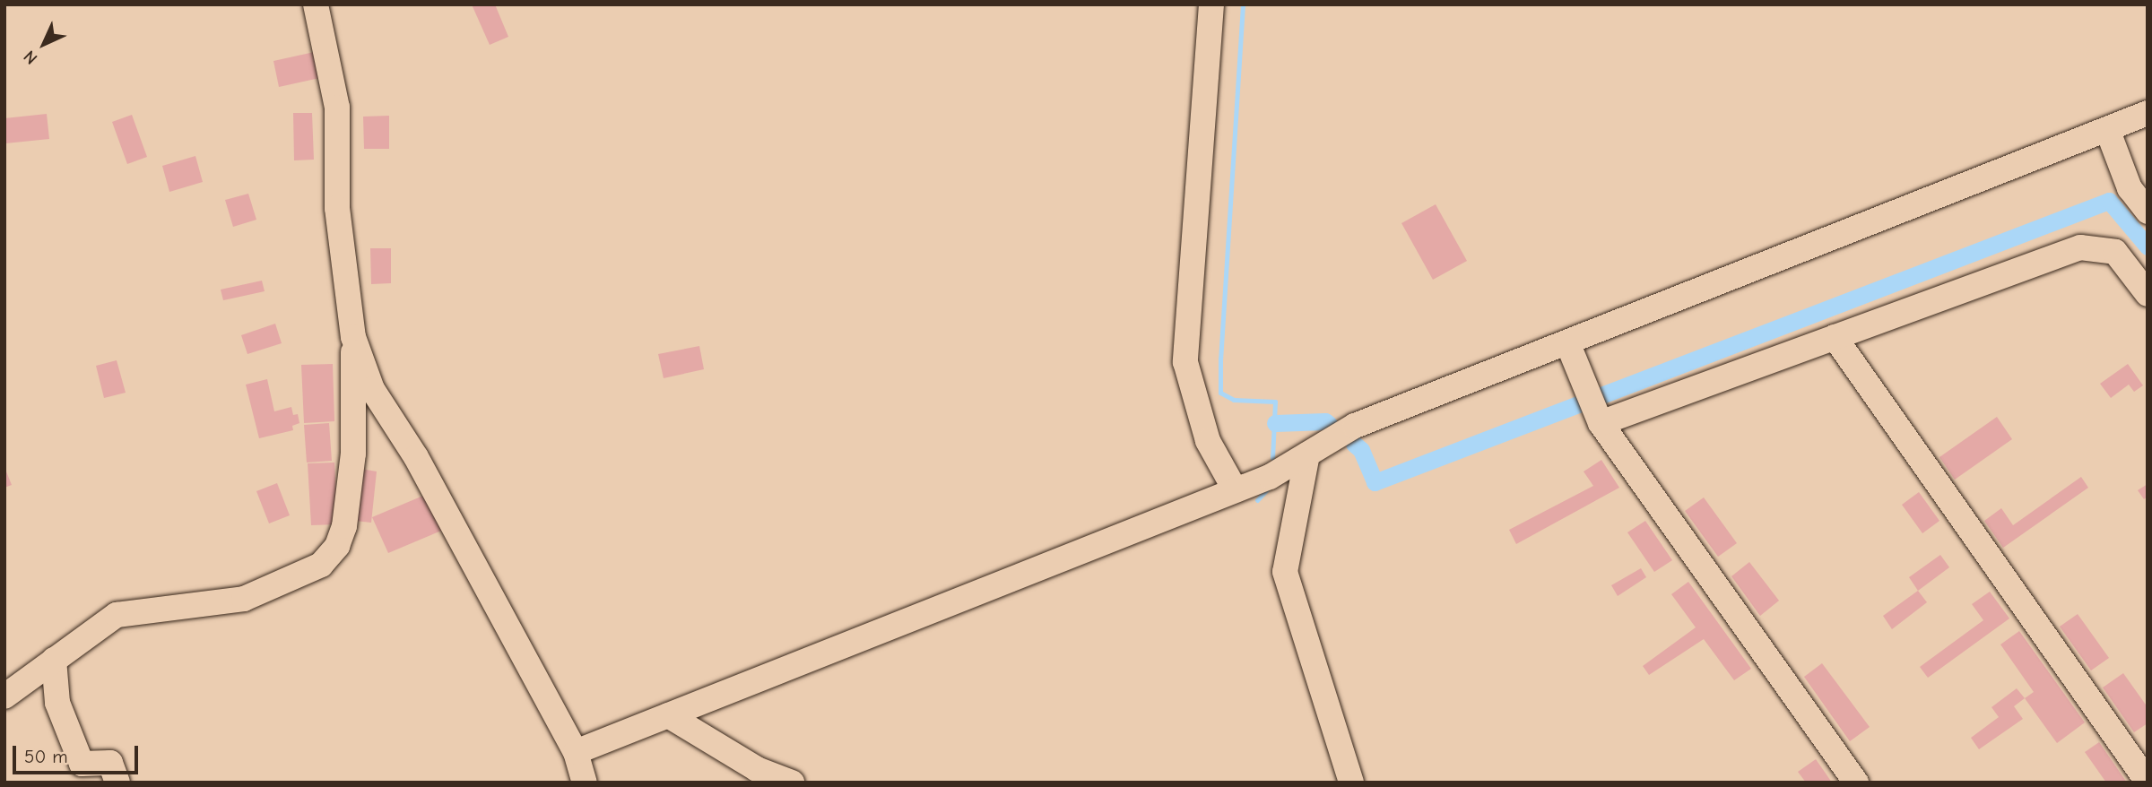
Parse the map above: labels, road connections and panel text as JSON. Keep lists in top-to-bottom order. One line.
{"scale_bar":"50 m","north":"bottom left"}
